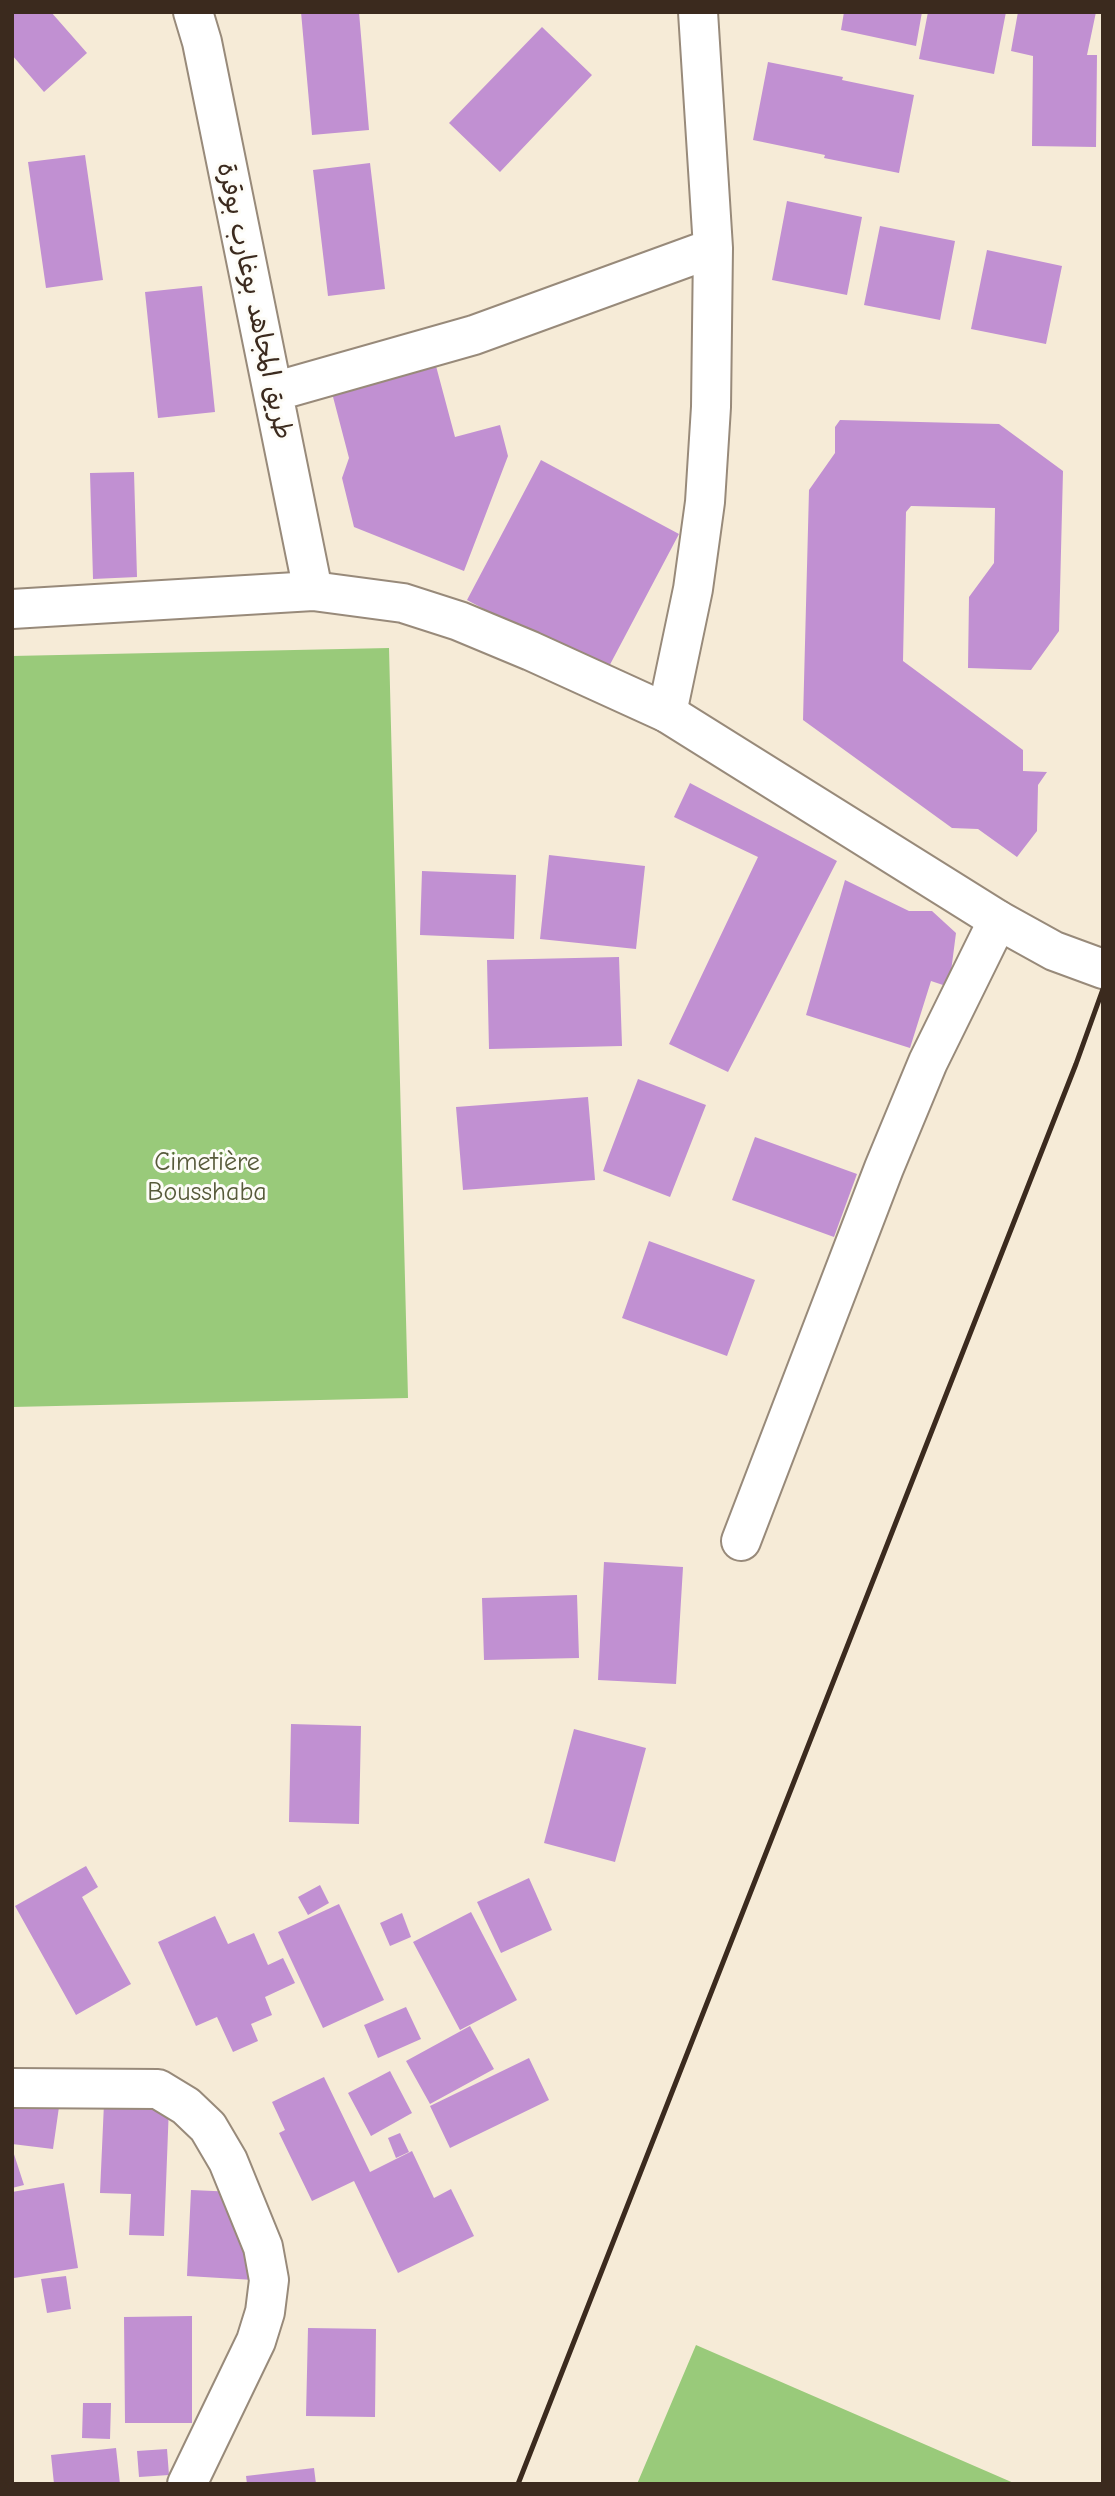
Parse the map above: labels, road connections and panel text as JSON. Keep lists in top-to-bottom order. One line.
{"streets":{"street":["طريق المجاهد بوغارب بوقرة"]},"parks":["Cimetière Bousshaba"]}
